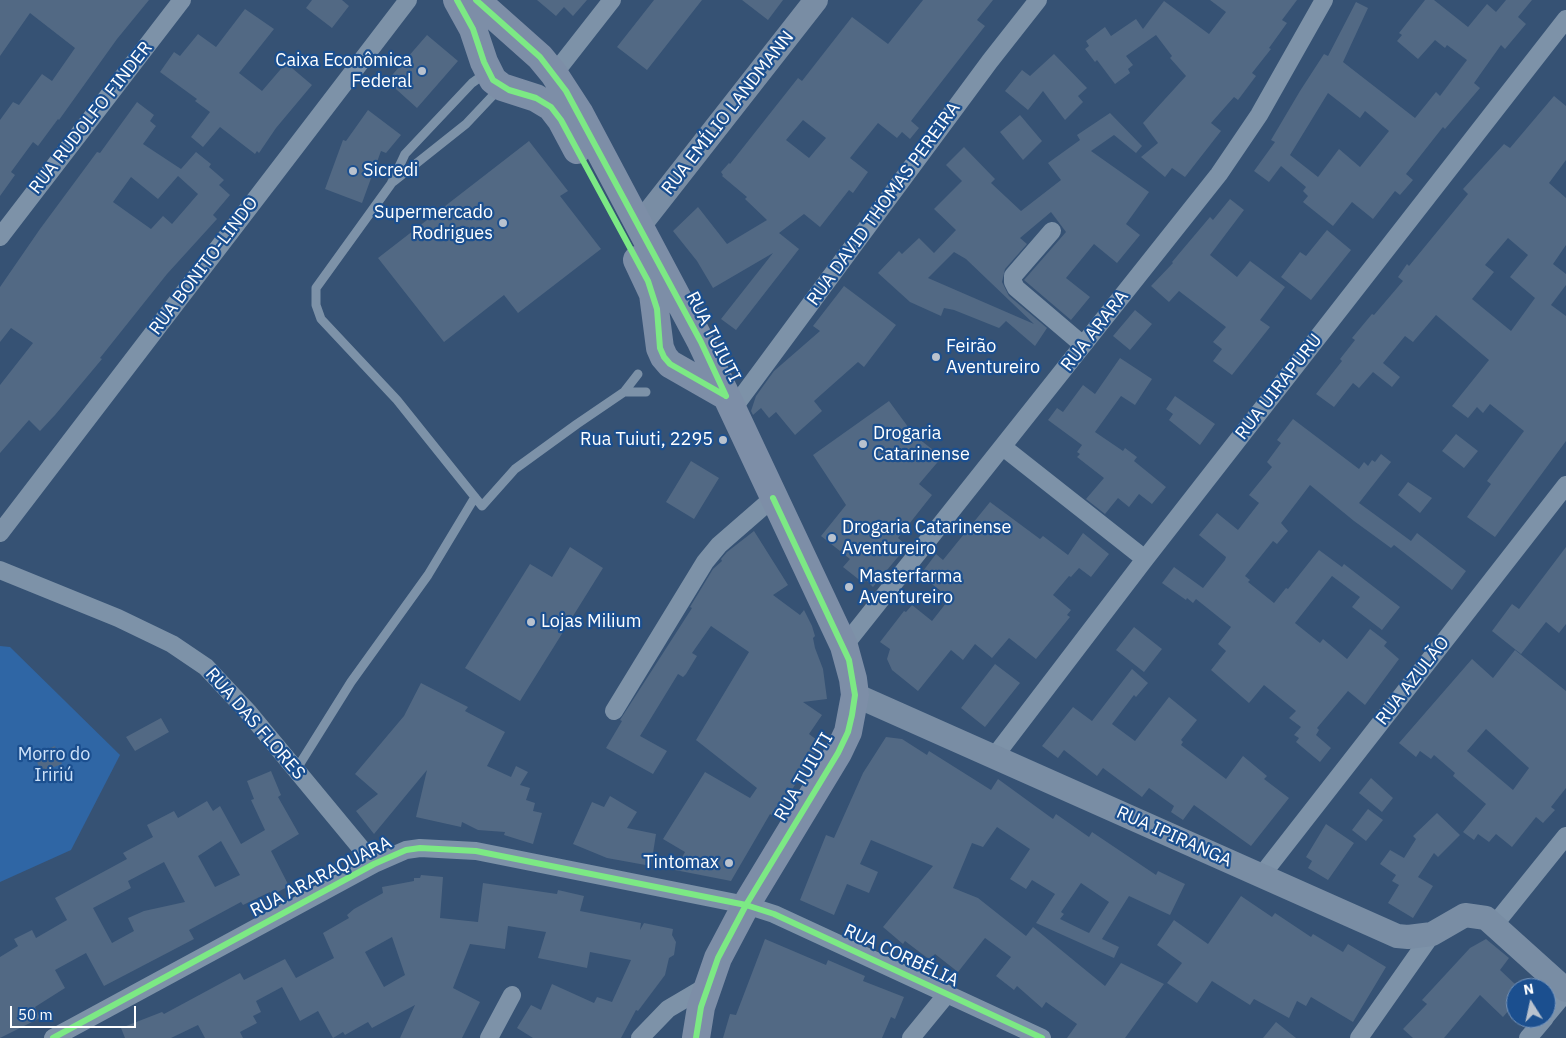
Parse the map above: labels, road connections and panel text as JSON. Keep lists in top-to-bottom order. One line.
{"streets":{"main road":["RUA TUIUTI"],"street":["RUA EMÍLIO LANDMANN","RUA RUDOLFO FINDER","RUA DAVID THOMAS PEREIRA","RUA BONITO-LINDO","RUA ARARA","RUA UIRAPURU","RUA AZULÃO","RUA DAS FLORES","RUA IPIRANGA","RUA ARARAQUARA","RUA CORBÉLIA"]},"crossings":[["RUA EMÍLIO LANDMANN","RUA TUIUTI"],["RUA DAVID THOMAS PEREIRA","RUA TUIUTI"],["RUA ARARA","RUA TUIUTI"],["RUA TUIUTI","RUA IPIRANGA"],["RUA TUIUTI","RUA ARARAQUARA"],["RUA TUIUTI","RUA CORBÉLIA"],["RUA UIRAPURU","RUA IPIRANGA"],["RUA AZULÃO","RUA IPIRANGA"],["RUA DAS FLORES","RUA ARARAQUARA"],["RUA ARARAQUARA","RUA CORBÉLIA"]],"parks":["Morro do Iririú"],"places":["Caixa Econômica Federal","Sicredi","Supermercado Rodrigues","Feirão Aventureiro","Rua Tuiuti, 2295","Drogaria Catarinense","Drogaria Catarinense Aventureiro","Masterfarma Aventureiro","Lojas Milium","Tintomax"],"scale_bar":"50 m","north":"top"}
